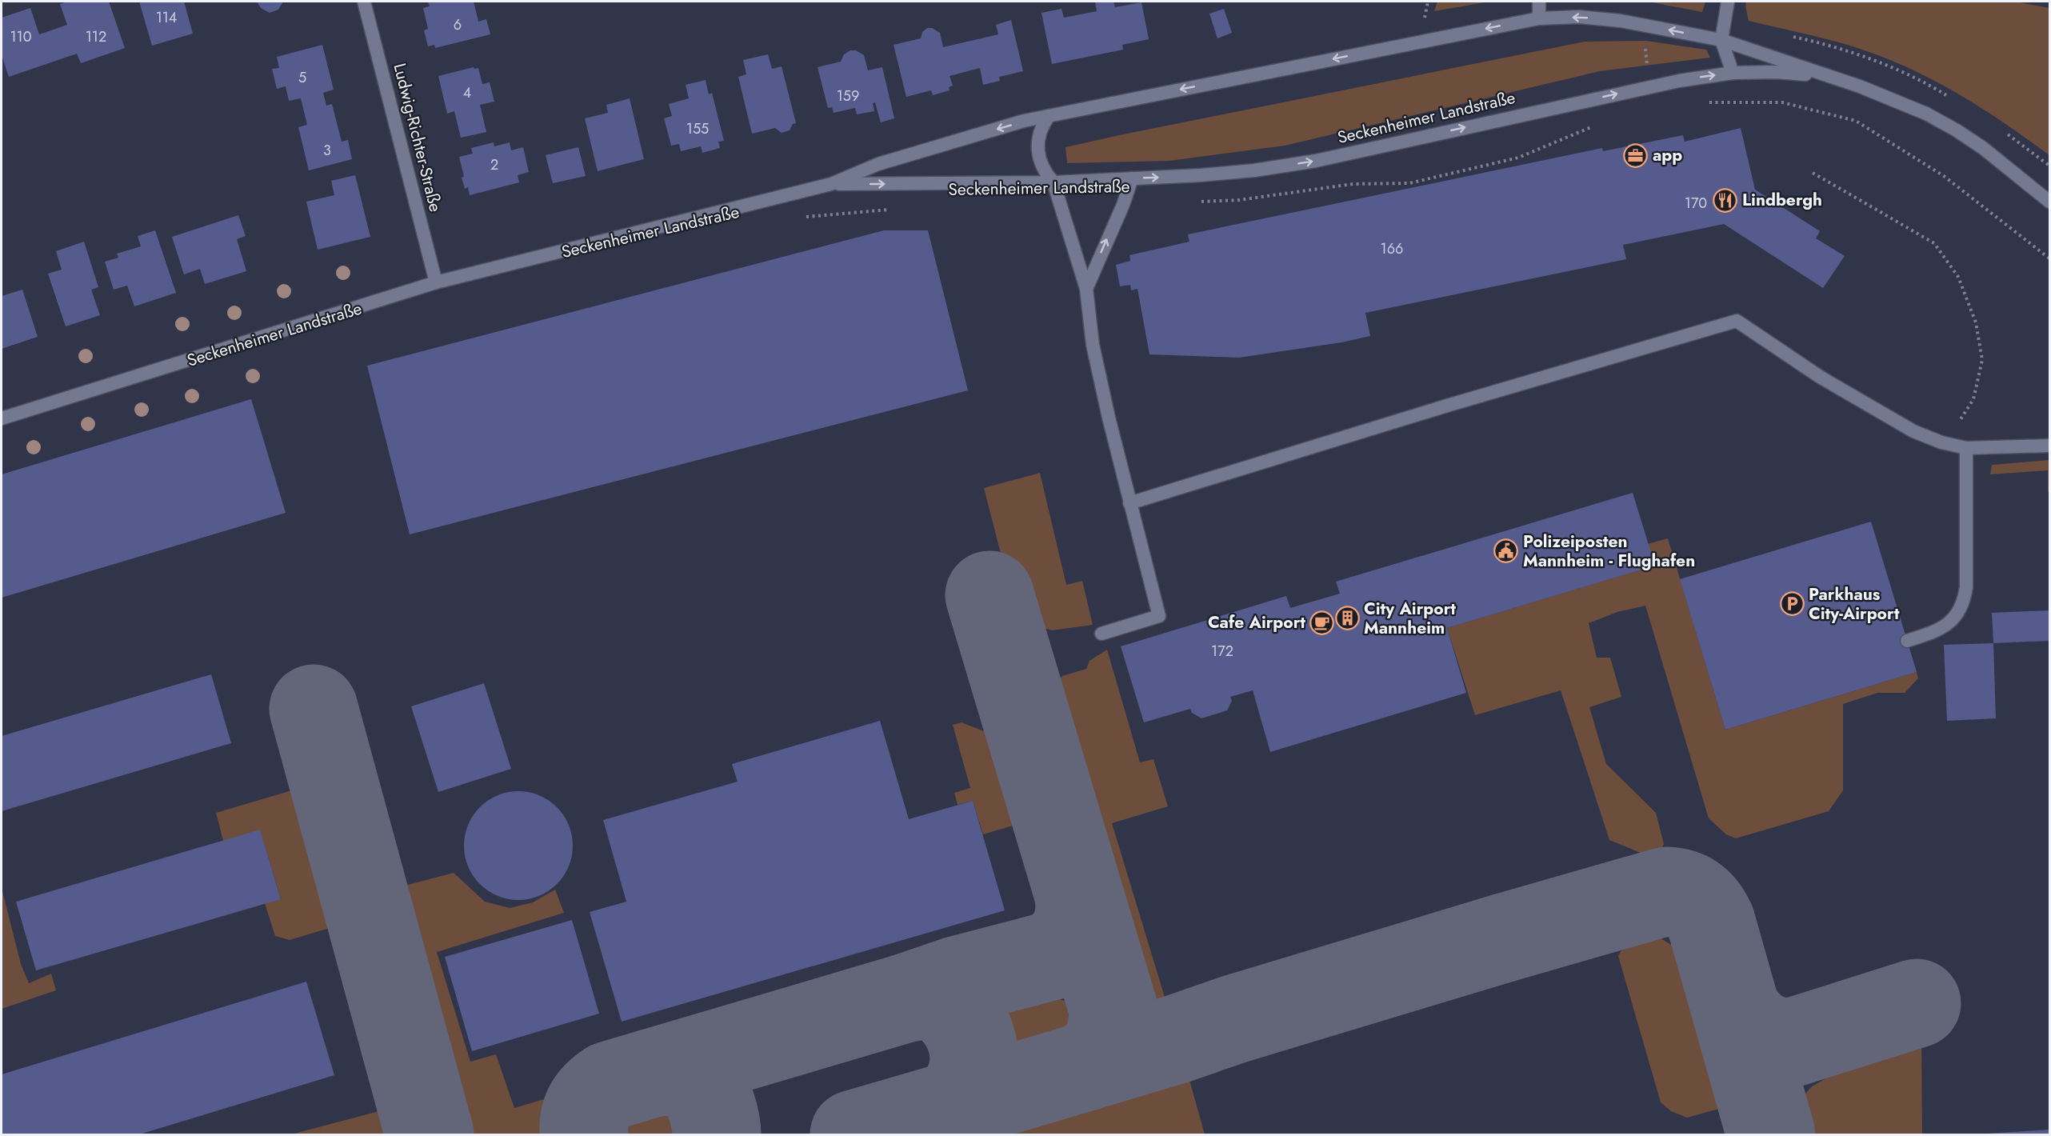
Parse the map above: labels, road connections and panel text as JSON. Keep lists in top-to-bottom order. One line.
{"streets":{"main road":["Seckenheimer Landstraße","Ludwig-Richter-Straße"]},"crossings":[["Seckenheimer Landstraße","Ludwig-Richter-Straße"]],"places":{"office":["app"],"restaurant":["Lindbergh"],"public building":["Polizeiposten Mannheim - Flughafen"],"parking":["Parkhaus City-Airport"],"building":["City Airport Mannheim"],"cafe":["Cafe Airport"]},"house_numbers":["114","6","110","112","5","4","159","155","3","2","170","166","172"]}
